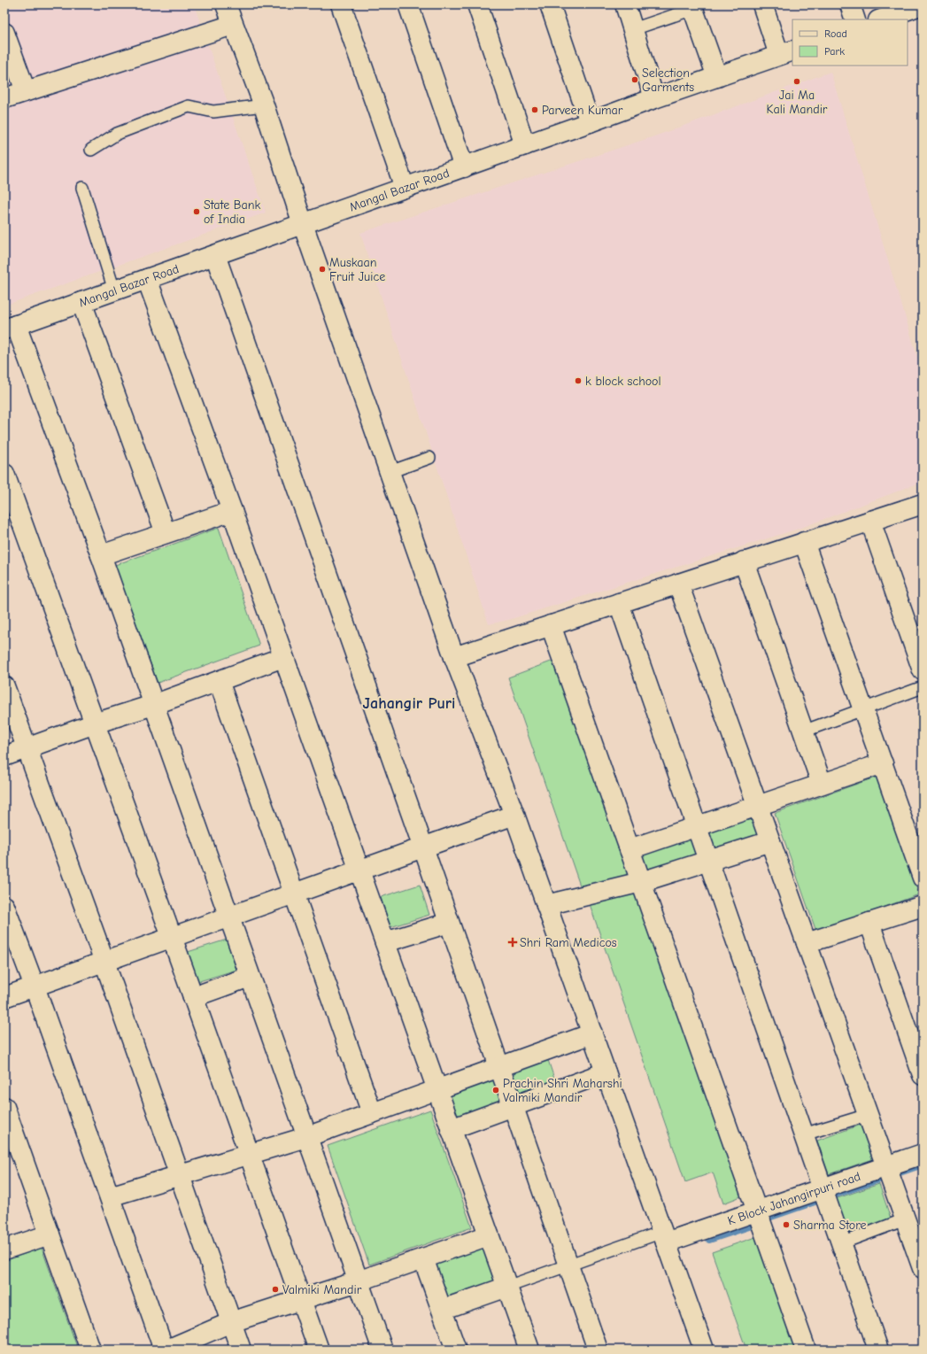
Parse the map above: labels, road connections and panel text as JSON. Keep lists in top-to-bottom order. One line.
{"streets":{"street":["Mangal Bazar Road","K Block Jahangirpuri road"]},"districts":["Jahangir Puri"],"places":{"other":["Selection Garments","Jai Ma Kali Mandir","Parveen Kumar","State Bank of India","Muskaan Fruit Juice","k block school","Prachin Shri Maharshi Valmiki Mandir","Sharma Store","Valmiki Mandir"],"health":["Shri Ram Medicos"]},"legend":["Road","Park"]}
